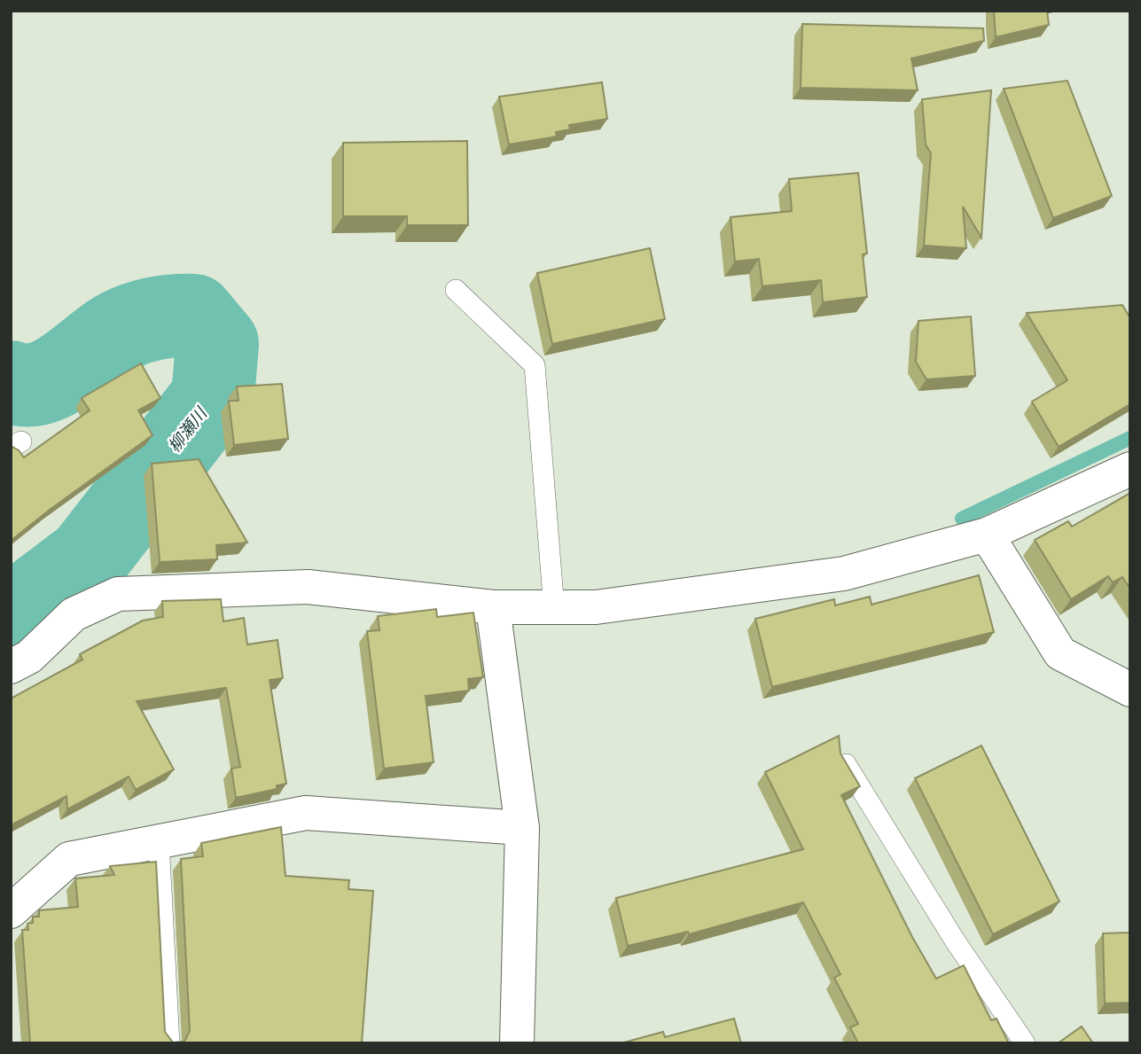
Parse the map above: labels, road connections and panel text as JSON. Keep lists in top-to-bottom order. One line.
{"water":["柳瀬川"]}
